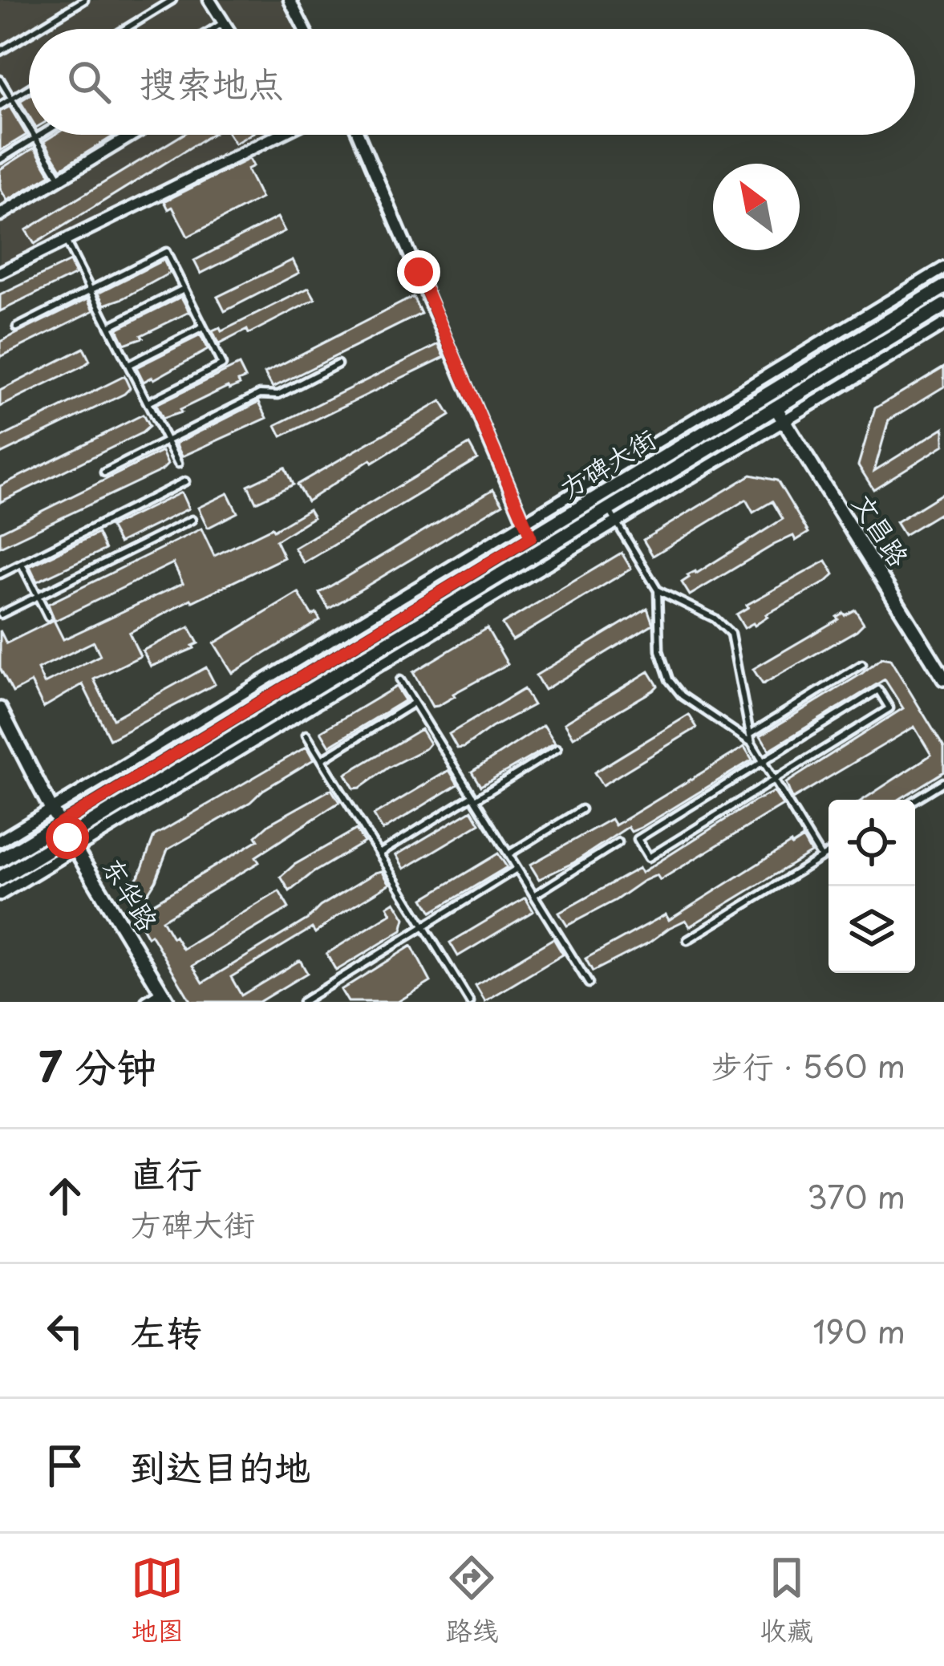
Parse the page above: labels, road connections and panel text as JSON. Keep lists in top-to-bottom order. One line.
{"streets":{"main road":["方碑大街"],"street":["文昌路","东华路"]},"crossings":[["方碑大街","文昌路"],["方碑大街","东华路"]],"north":"top left","page":{"search":"搜索地点","heading":["7 分钟","步行 · 560 m"],"list":[["直行","方碑大街","370 m"],["左转","190 m"],"到达目的地"],"nav":["地图","路线","收藏"]}}
